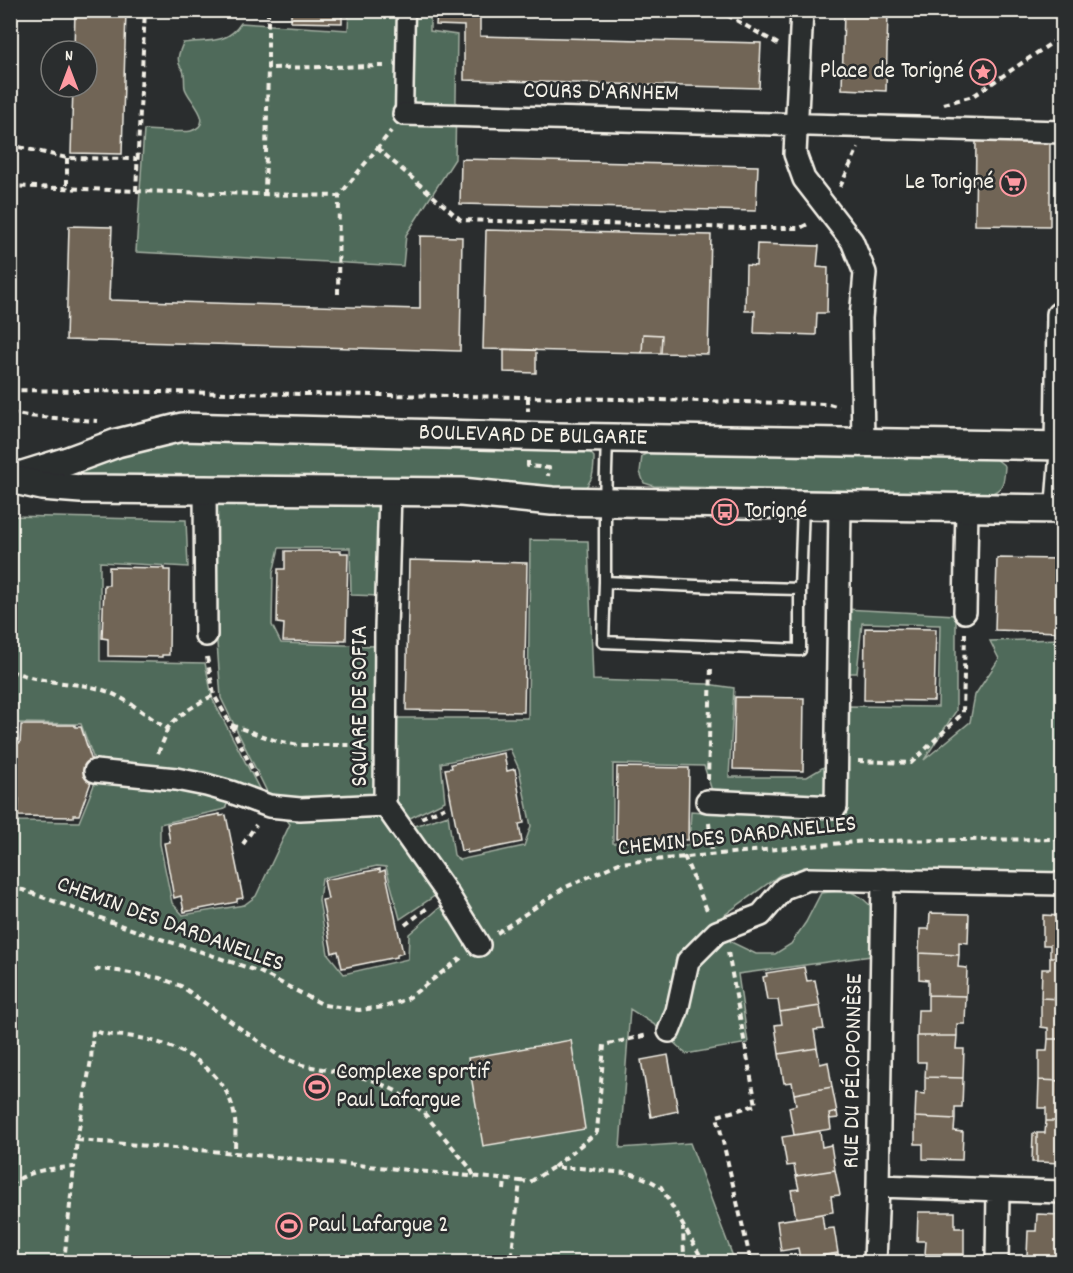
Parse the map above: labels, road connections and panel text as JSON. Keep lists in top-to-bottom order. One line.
{"streets":{"street":["COURS D'ARNHEM","BOULEVARD DE BULGARIE","SQUARE DE SOFIA","RUE DU PÉLOPONNÈSE"],"path":["CHEMIN DES DARDANELLES"]},"crossings":[["BOULEVARD DE BULGARIE","SQUARE DE SOFIA"]],"places":{"place":["Place de Torigné"],"supermarket":["Le Torigné"],"bus stop":["Torigné"],"sports":["Complexe sportif Paul Lafargue","Paul Lafargue 2"]},"north":"top"}
